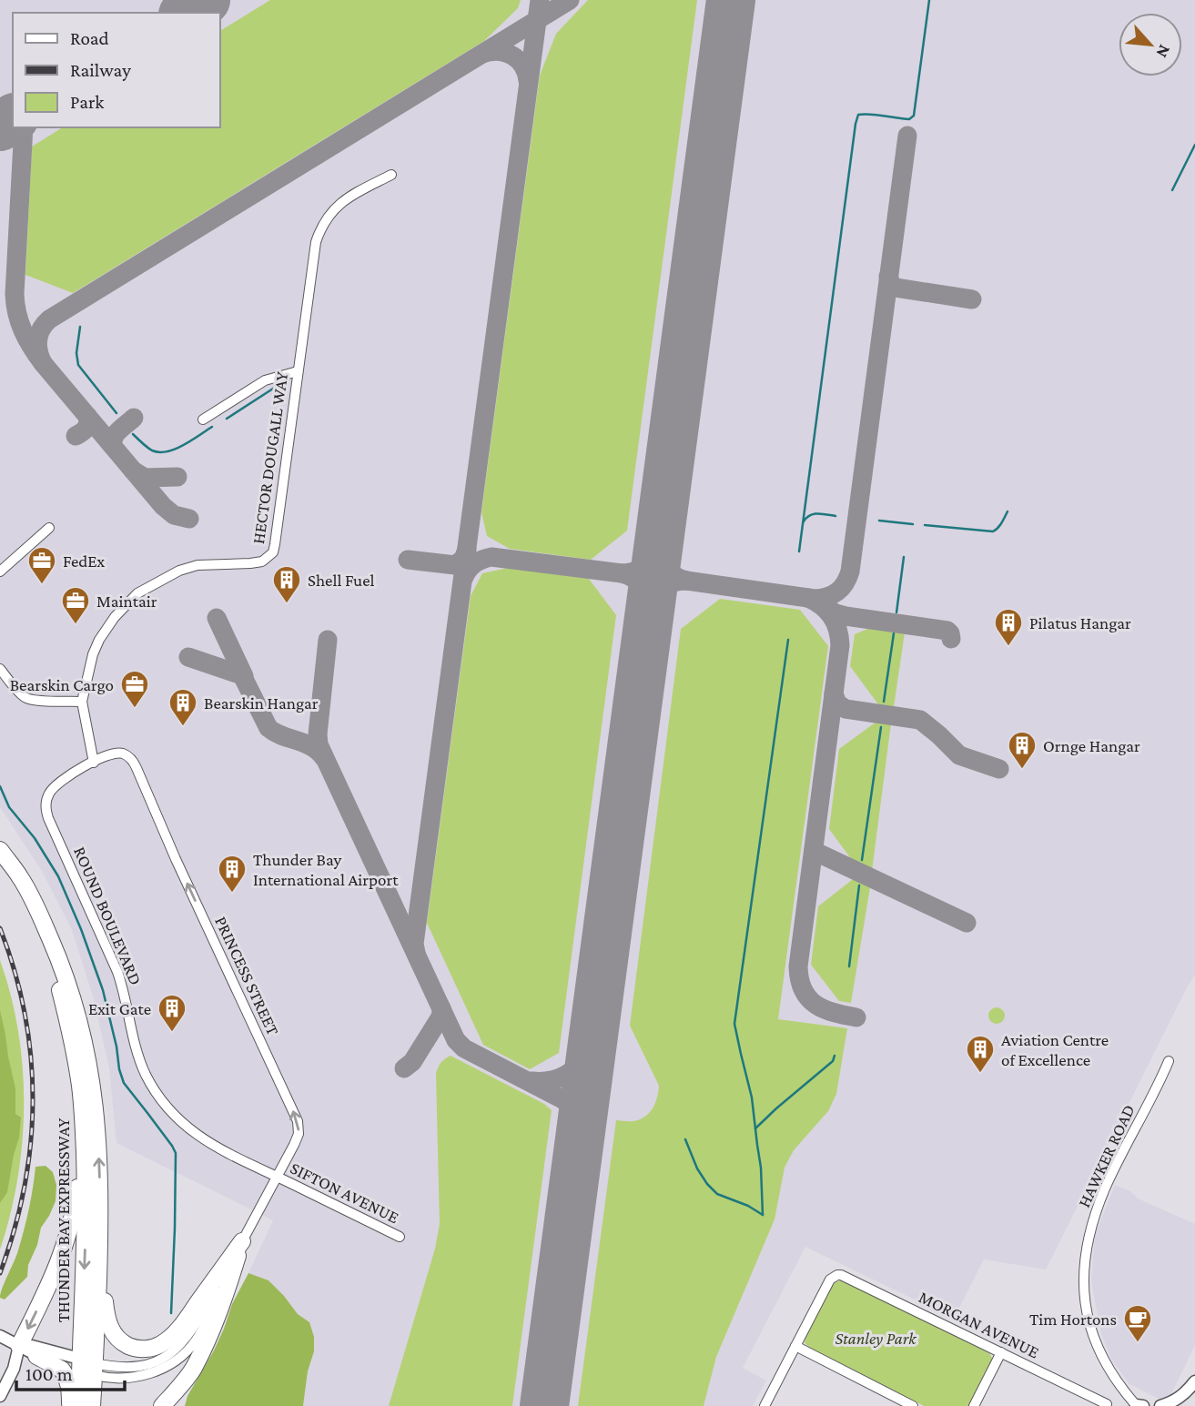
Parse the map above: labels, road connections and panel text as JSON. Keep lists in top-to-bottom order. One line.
{"streets":{"highway":["THUNDER BAY EXPRESSWAY"],"street":["HECTOR DOUGALL WAY","ROUND BOULEVARD","PRINCESS STREET","HAWKER ROAD","SIFTON AVENUE","MORGAN AVENUE"]},"crossings":[["ROUND BOULEVARD","PRINCESS STREET"],["ROUND BOULEVARD","SIFTON AVENUE"],["PRINCESS STREET","SIFTON AVENUE"],["PRINCESS STREET","THUNDER BAY EXPRESSWAY"]],"one_way":["PRINCESS STREET"],"parks":["Stanley Park"],"places":{"office":["FedEx","Maintair","Bearskin Cargo"],"building":["Shell Fuel","Pilatus Hangar","Bearskin Hangar","Ornge Hangar","Thunder Bay International Airport","Exit Gate","Aviation Centre of Excellence"],"cafe":["Tim Hortons"]},"legend":["Road","Railway","Park"],"scale_bar":"100 m","north":"bottom right"}
